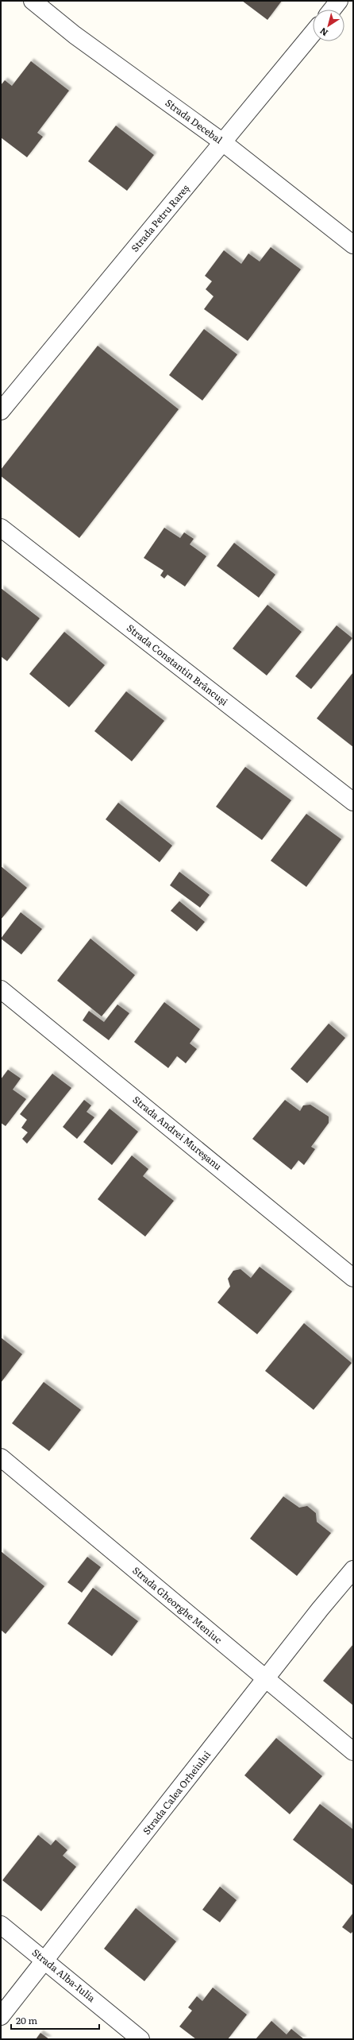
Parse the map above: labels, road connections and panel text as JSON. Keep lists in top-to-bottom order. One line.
{"streets":{"street":["Strada Decebal","Strada Petru Rareș","Strada Constantin Brâncuși","Strada Andrei Mureșanu","Strada Gheorghe Meniuc","Strada Calea Orheiului","Strada Alba-Iulia"]},"crossings":[["Strada Decebal","Strada Petru Rareș"],["Strada Gheorghe Meniuc","Strada Calea Orheiului"],["Strada Calea Orheiului","Strada Alba-Iulia"]],"scale_bar":"20 m","north":"bottom left"}
